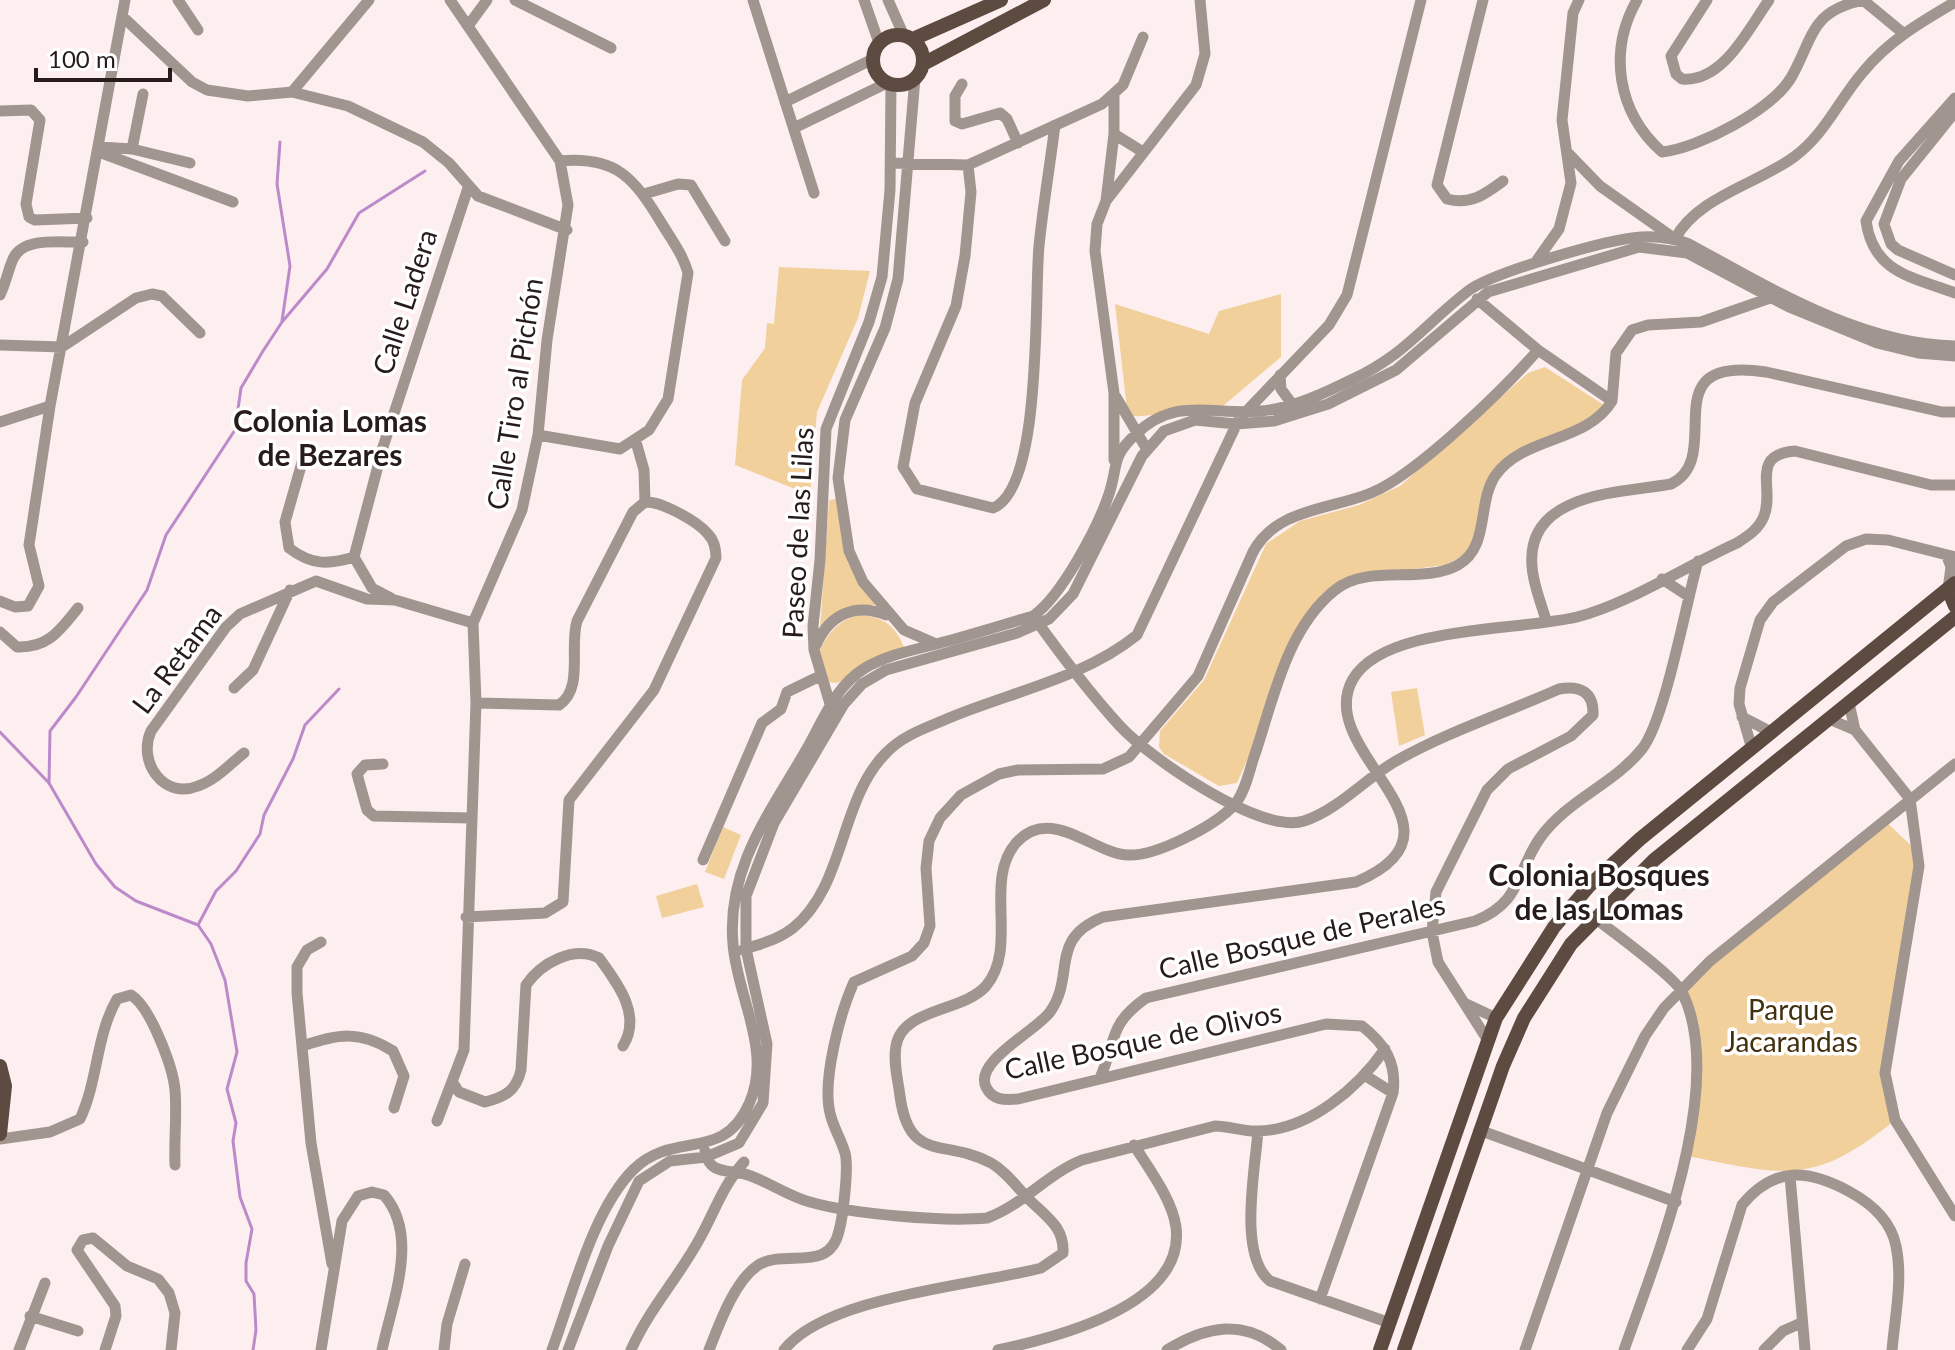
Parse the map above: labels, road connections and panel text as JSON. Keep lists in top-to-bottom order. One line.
{"streets":{"street":["Calle Ladera","Calle Tiro al Pichón","Paseo de las Lilas","La Retama","Calle Bosque de Perales","Calle Bosque de Olivos"]},"crossings":[["Calle Tiro al Pichón","La Retama"],["Calle Bosque de Perales","Calle Bosque de Olivos"]],"districts":["Colonia Lomas de Bezares","Colonia Bosques de las Lomas"],"parks":["Parque Jacarandas"],"scale_bar":"100 m"}
